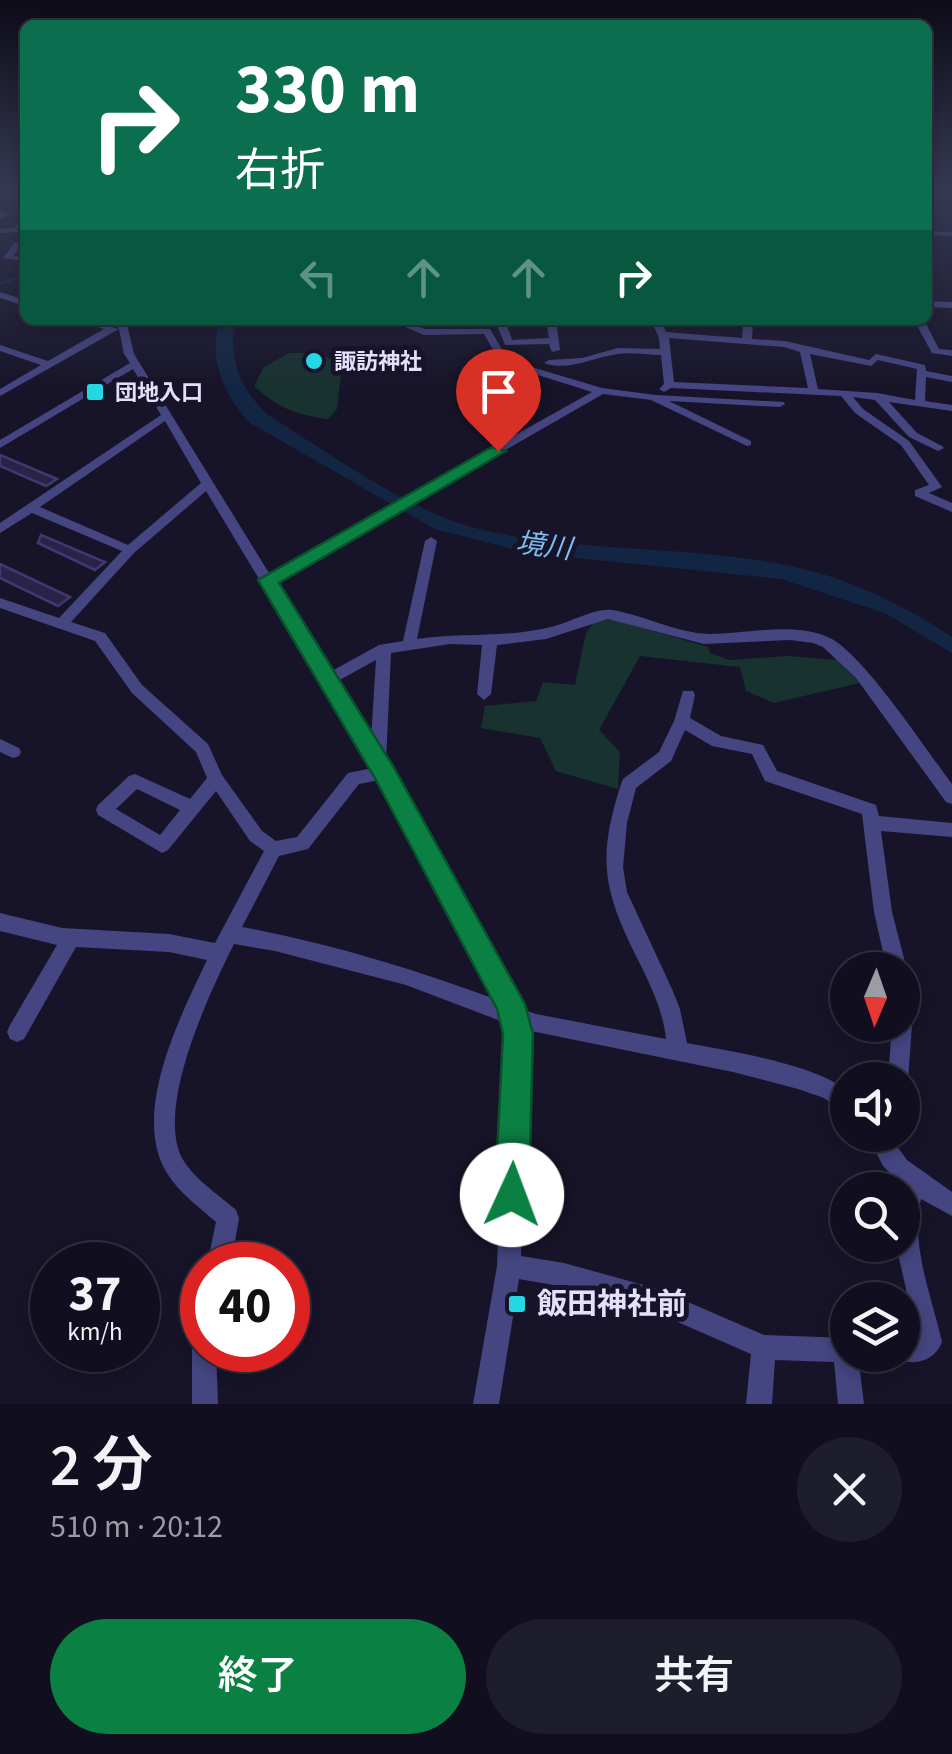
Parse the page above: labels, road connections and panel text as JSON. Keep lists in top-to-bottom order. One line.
{"water":["境川"],"places":{"other":["諏訪神社"],"transit":["団地入口","飯田神社前"]},"north":"bottom","page":{"turn":["330 m","右折"],"speed":"37 km/h","limit":"40","heading":["2 分","510 m · 20:12"],"buttons":["終了","共有"]}}
